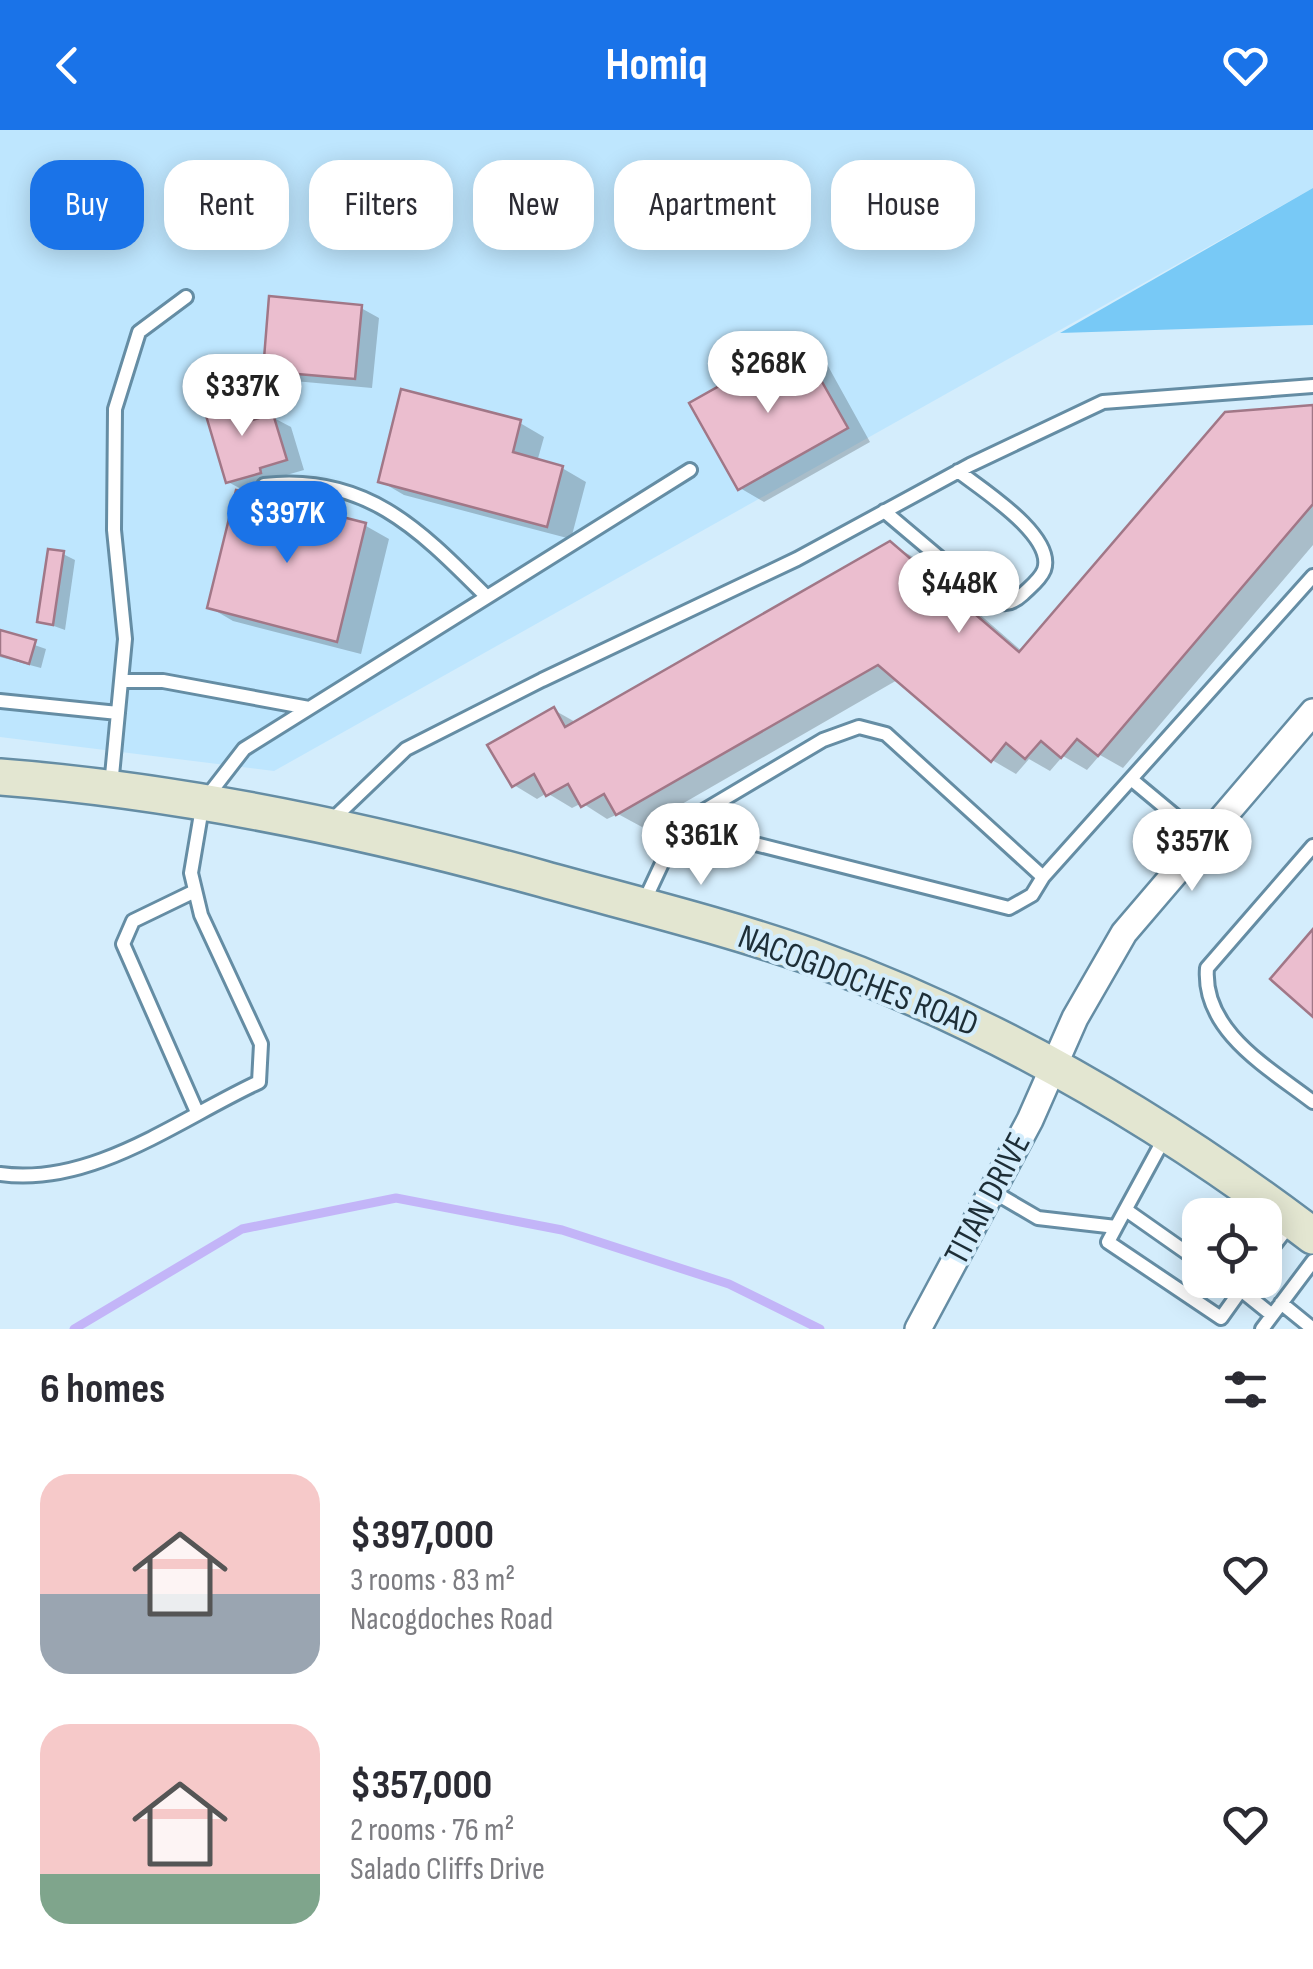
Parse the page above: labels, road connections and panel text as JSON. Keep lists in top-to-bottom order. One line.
{"streets":{"main road":["NACOGDOCHES ROAD"],"street":["TITAN DRIVE"]},"crossings":[["NACOGDOCHES ROAD","TITAN DRIVE"]],"page":{"header":"Homiq","chip":["Buy","Rent","Filters","New","Apartment","House"],"price":["$268K","$337K","$397K","$448K","$361K","$357K"],"heading":"6 homes","list":[{"name":"$397,000","note":"3 rooms · 83 m² · Nacogdoches Road"},{"name":"$357,000","note":"2 rooms · 76 m² · Salado Cliffs Drive"}]}}
